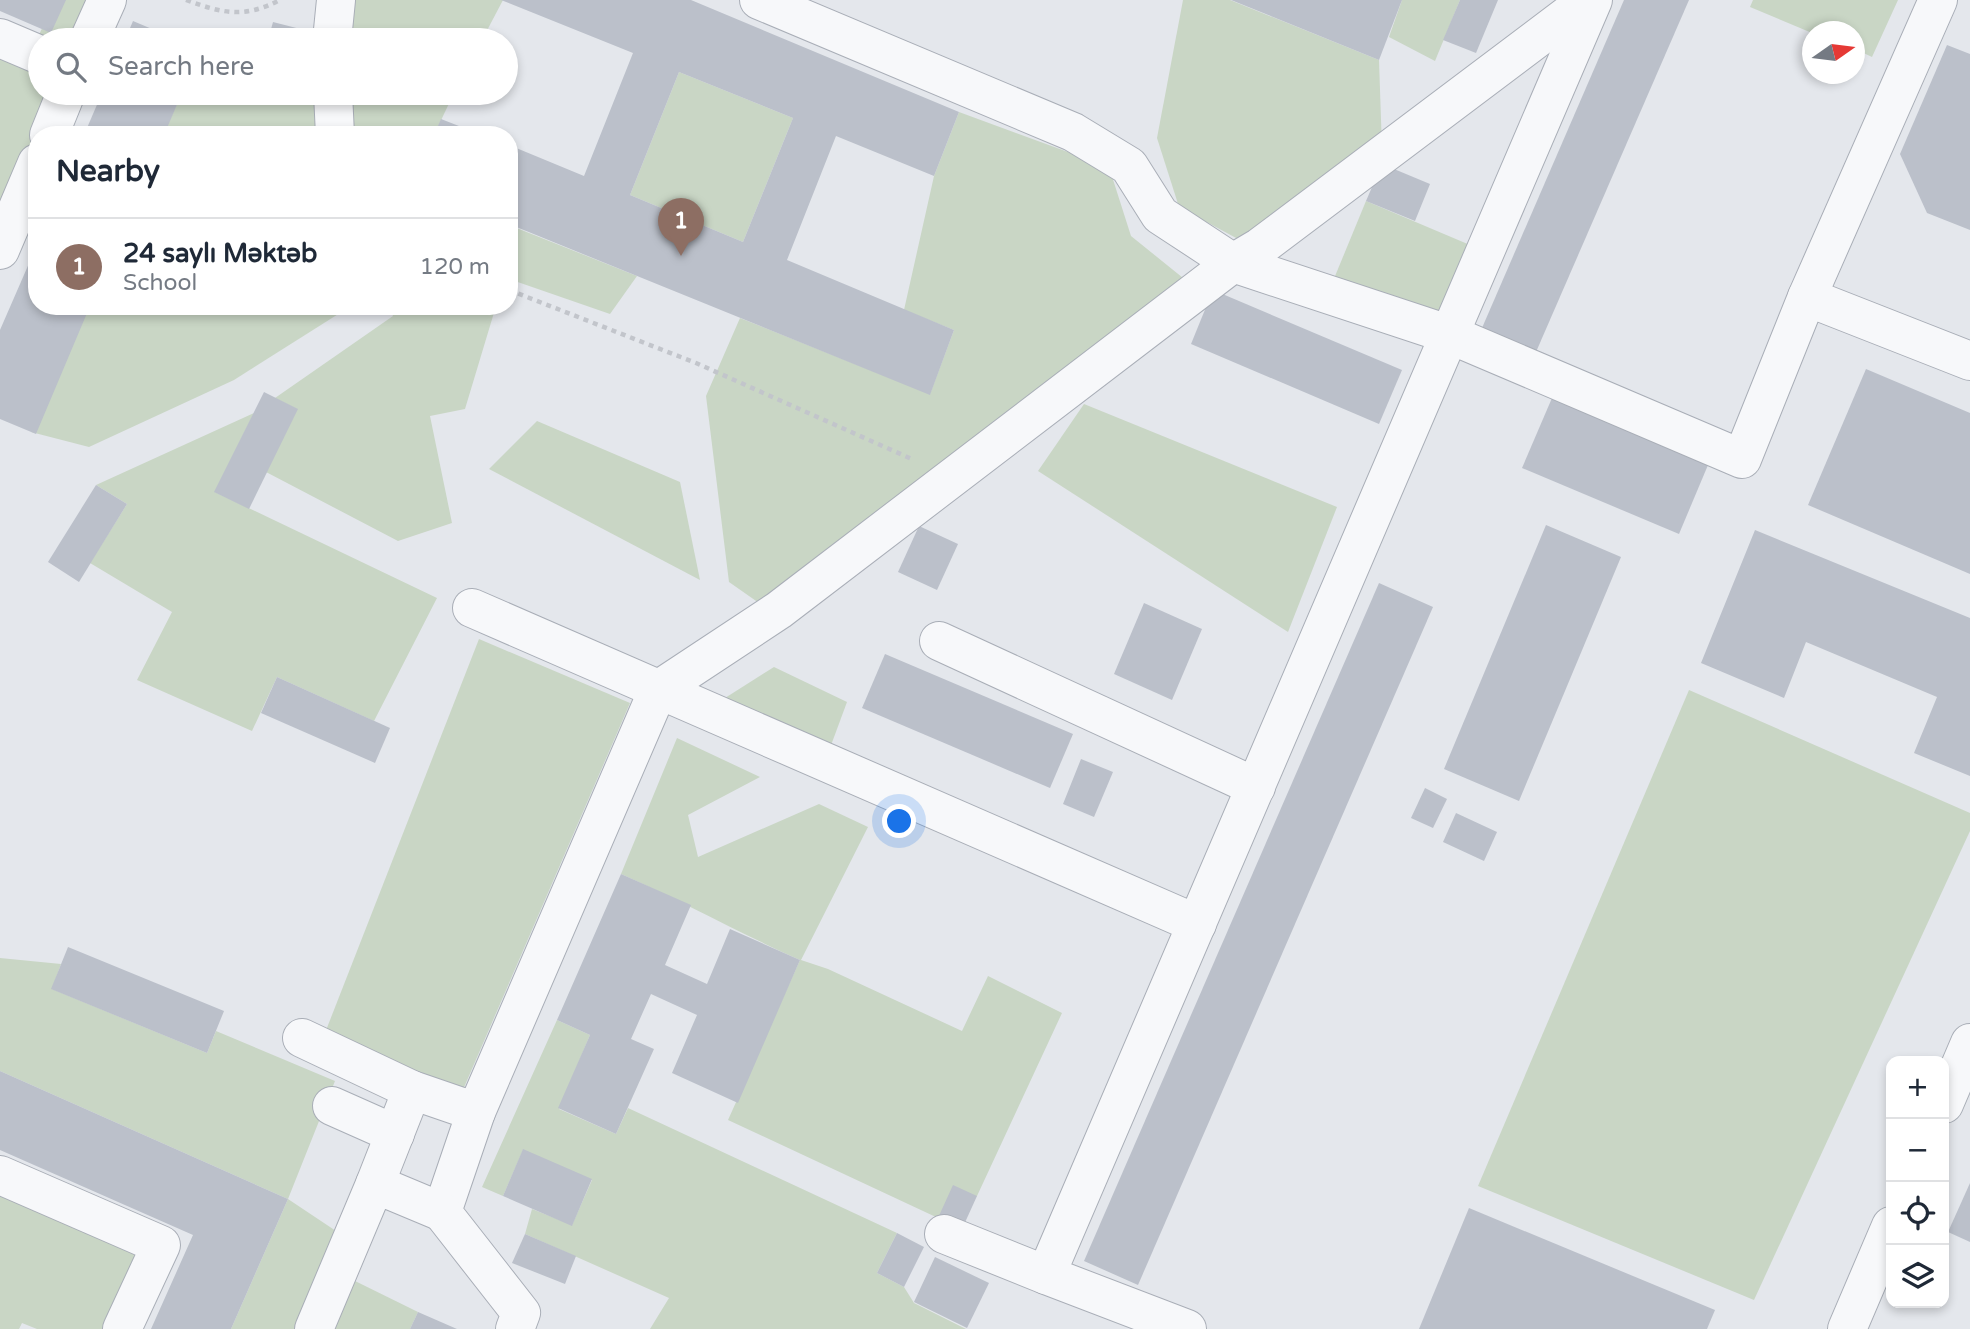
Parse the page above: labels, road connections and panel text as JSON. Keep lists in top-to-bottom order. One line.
{"north":"right","page":{"search":"Search here","heading":"Nearby","pins":"1","list":[{"mark":"1","name":"24 saylı Məktəb","note":"School","value":"120 m"}],"map_buttons":["+","−"]}}
